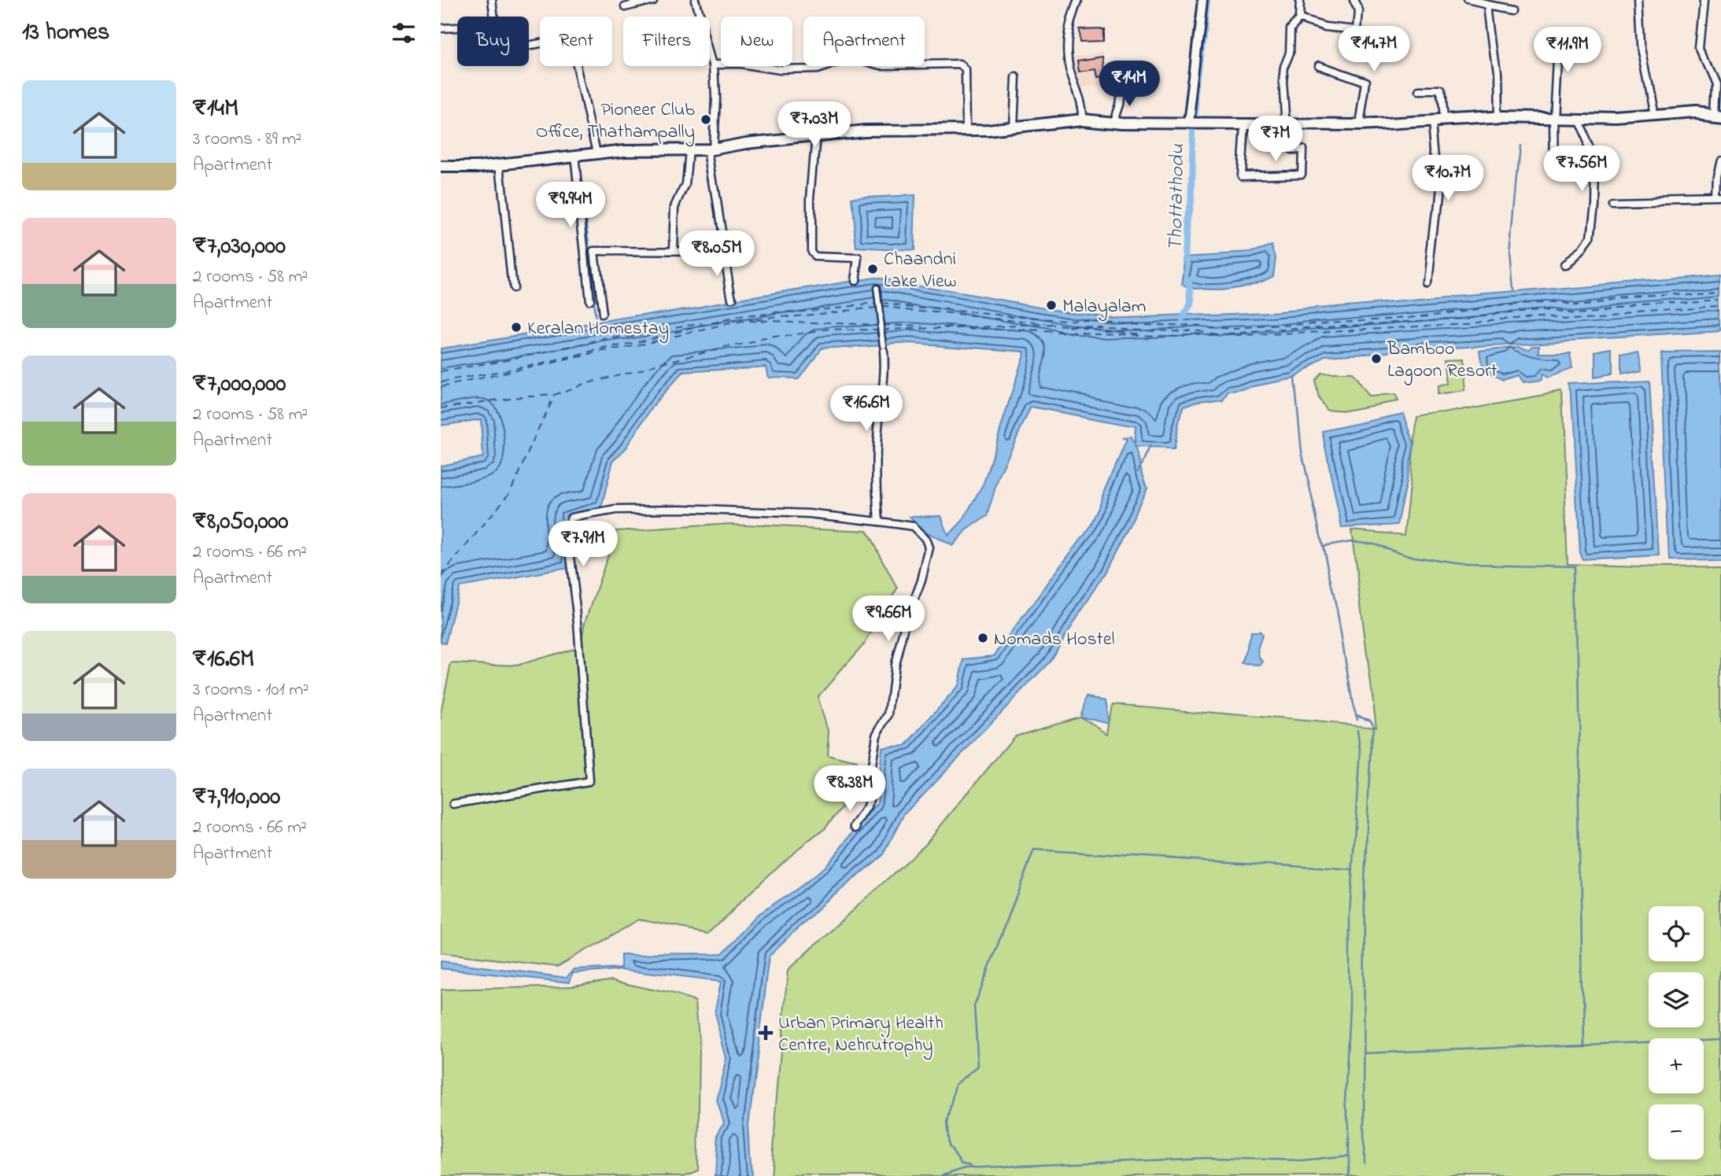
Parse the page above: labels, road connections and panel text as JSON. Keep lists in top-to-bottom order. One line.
{"water":["Thottathodu"],"places":{"other":["Pioneer Club Office, Thathampally","Chaandni Lake View","Malayalam","Keralan Homestay","Bamboo Lagoon Resort","Nomads Hostel"],"health":["Urban Primary Health Centre, Nehrutrophy"]},"page":{"heading":"13 homes","chip":["Buy","Rent","Filters","New","Apartment"],"price":["₹14.7M","₹11.9M","₹14M","₹7.03M","₹7M","₹7.56M","₹10.7M","₹9.94M","₹8.05M","₹16.6M","₹7.91M","₹9.66M","₹8.38M"],"list":[{"name":"₹14M","note":"3 rooms · 89 m² · Apartment"},{"name":"₹7,030,000","note":"2 rooms · 58 m² · Apartment"},{"name":"₹7,000,000","note":"2 rooms · 58 m² · Apartment"},{"name":"₹8,050,000","note":"2 rooms · 66 m² · Apartment"},{"name":"₹16.6M","note":"3 rooms · 101 m² · Apartment"},{"name":"₹7,910,000","note":"2 rooms · 66 m² · Apartment"}],"map_buttons":["+","−"]}}
